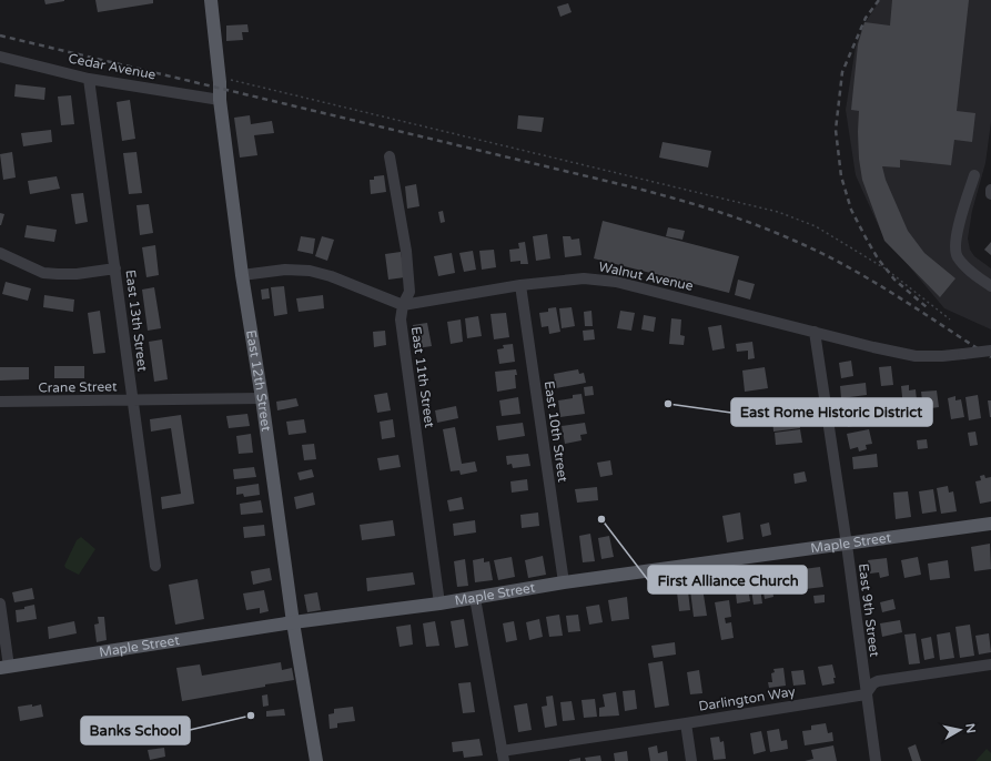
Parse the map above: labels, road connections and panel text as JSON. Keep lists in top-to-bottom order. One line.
{"streets":{"main road":["East 12th Street","Maple Street"],"street":["Cedar Avenue","Walnut Avenue","East 13th Street","East 11th Street","Crane Street","East 10th Street","East 9th Street","Darlington Way"]},"crossings":[["Cedar Avenue","East 13th Street"],["Cedar Avenue","East 12th Street"],["Walnut Avenue","East 11th Street"],["Walnut Avenue","East 10th Street"],["Walnut Avenue","East 9th Street"],["East 13th Street","Crane Street"],["East 11th Street","Maple Street"],["East 12th Street","Crane Street"],["East 12th Street","Maple Street"],["East 10th Street","Maple Street"],["Maple Street","East 9th Street"],["East 9th Street","Darlington Way"]],"places":["East Rome Historic District","First Alliance Church","Banks School"],"north":"right"}
